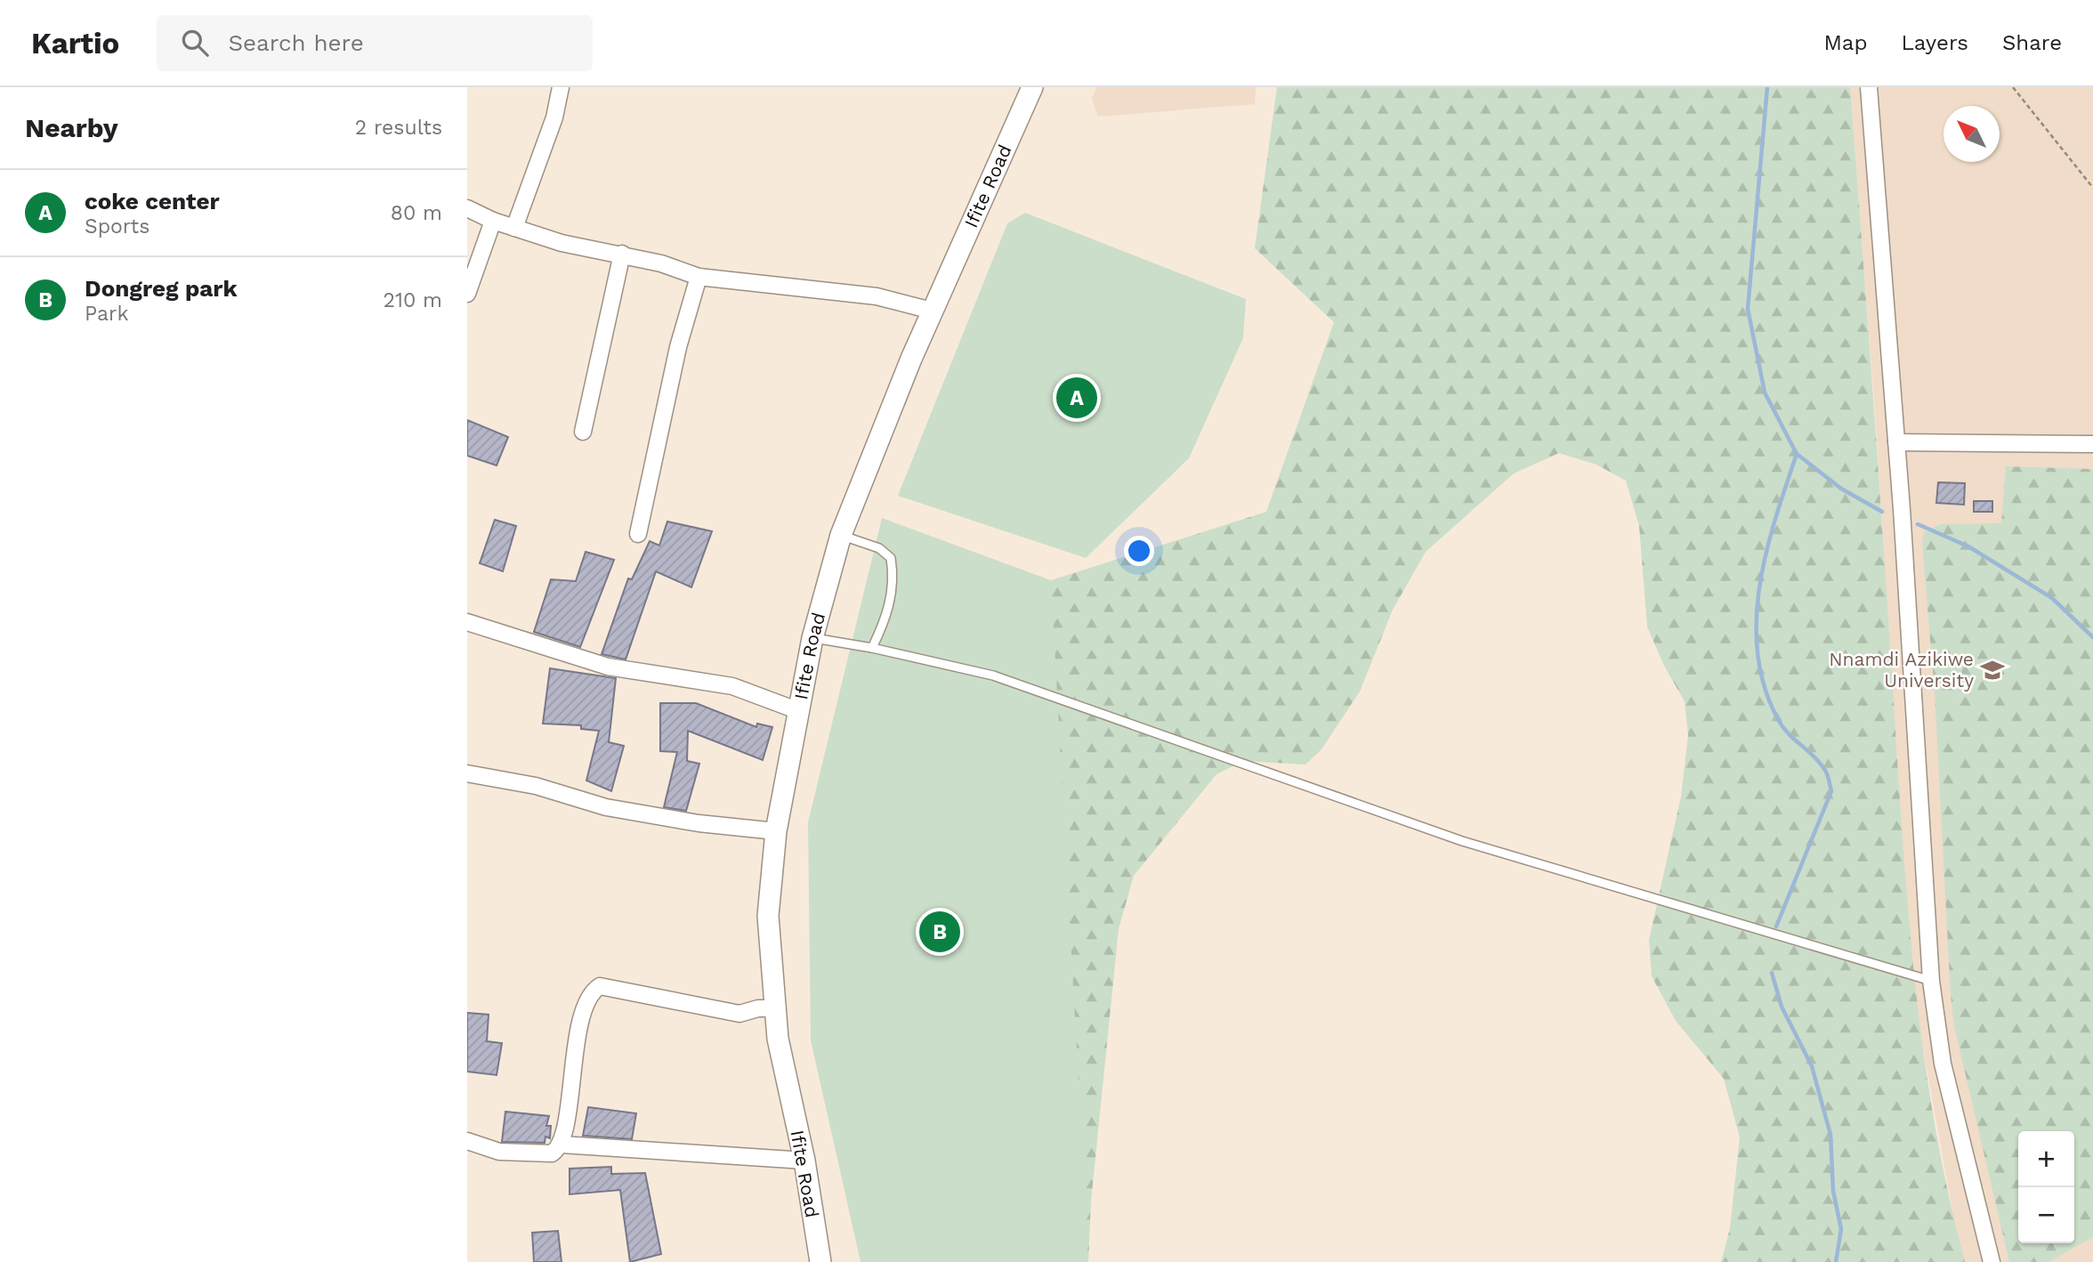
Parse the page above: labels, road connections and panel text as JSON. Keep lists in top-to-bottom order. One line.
{"streets":{"street":["Ifite Road"]},"places":{"school or university":["Nnamdi Azikiwe University"]},"north":"top left","page":{"header":"Kartio","search":"Search here","nav":["Map","Layers","Share"],"heading":["Nearby","2 results"],"list":[{"mark":"A","name":"coke center","note":"Sports","value":"80 m"},{"mark":"B","name":"Dongreg park","note":"Park","value":"210 m"}],"pins":["A","B"],"map_buttons":["+","−"]}}
